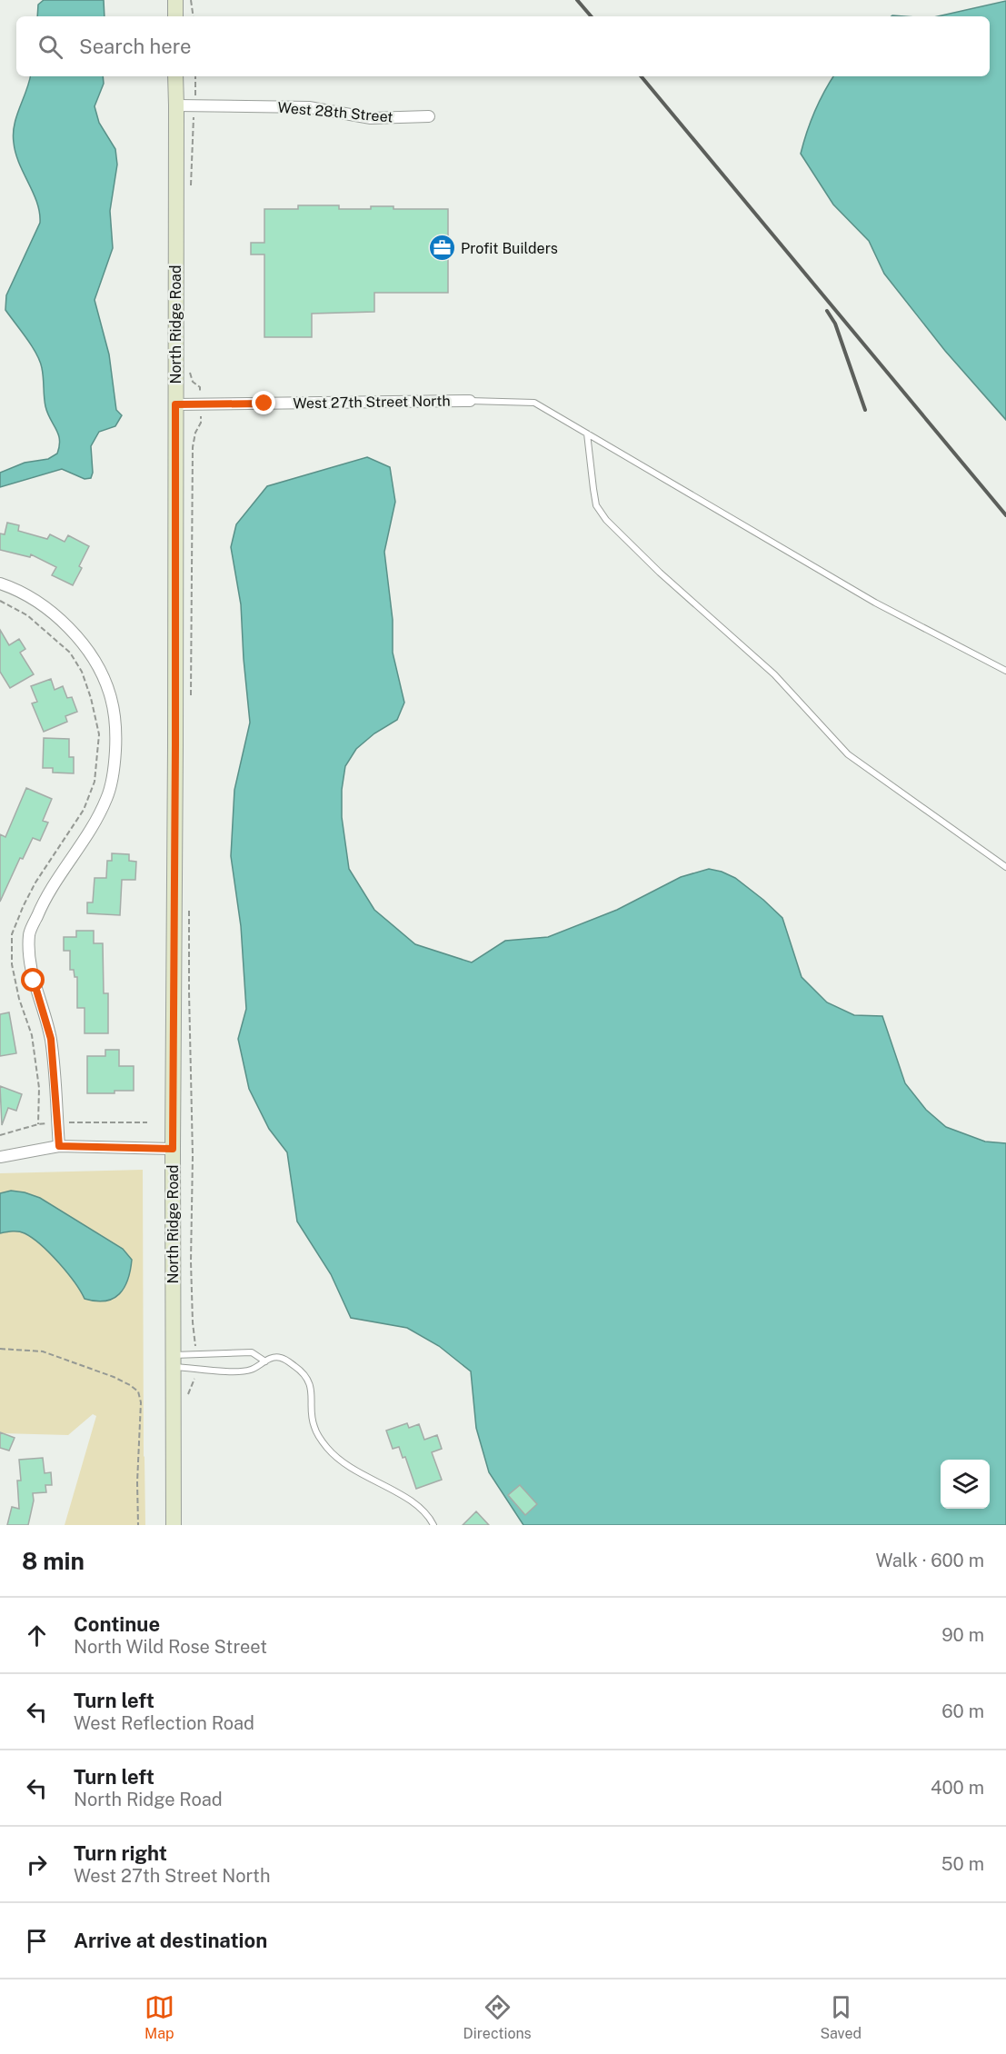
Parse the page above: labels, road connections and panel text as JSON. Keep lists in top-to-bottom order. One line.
{"streets":{"main road":["North Ridge Road"],"street":["West 28th Street","West 27th Street North"]},"crossings":[["West 28th Street","North Ridge Road"],["North Ridge Road","West 27th Street North"]],"places":{"office":["Profit Builders"]},"page":{"search":"Search here","heading":["8 min","Walk · 600 m"],"list":[["Continue","North Wild Rose Street","90 m"],["Turn left","West Reflection Road","60 m"],["Turn left","North Ridge Road","400 m"],["Turn right","West 27th Street North","50 m"],"Arrive at destination"],"nav":["Map","Directions","Saved"]}}
